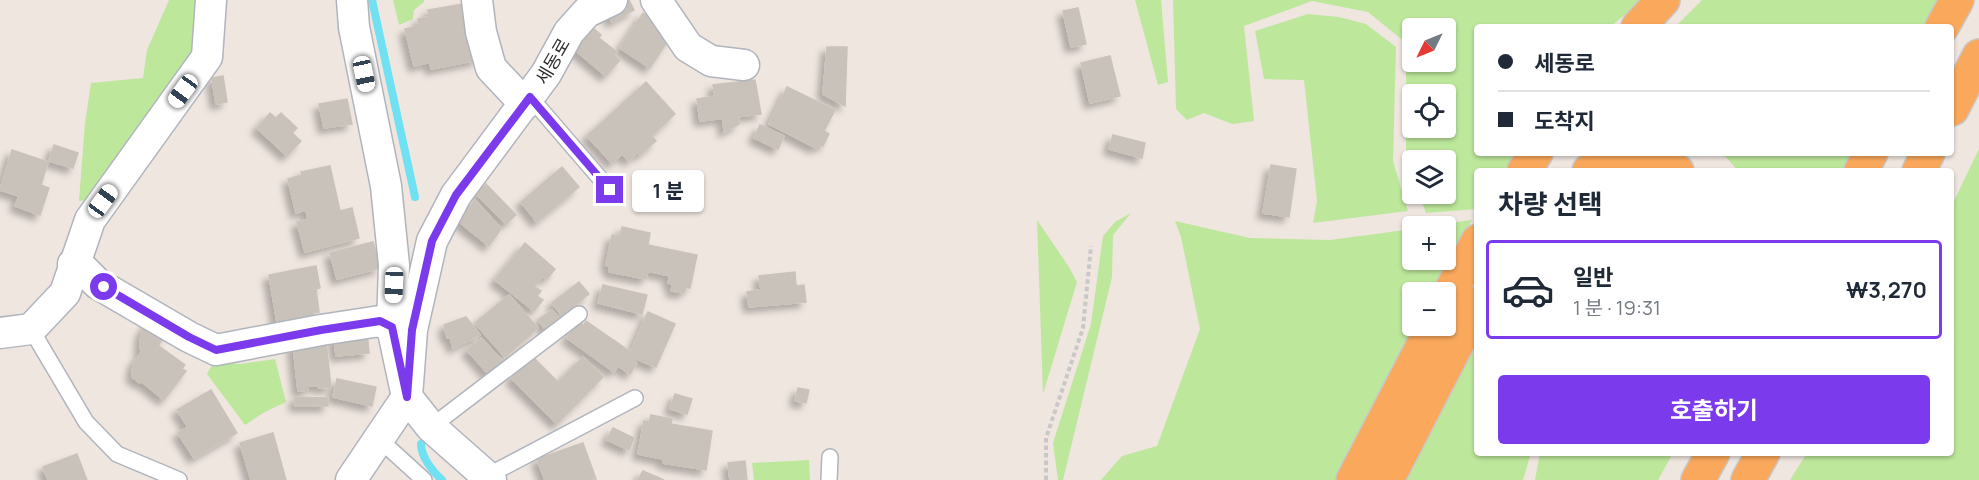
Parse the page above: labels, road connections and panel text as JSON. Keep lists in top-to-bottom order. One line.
{"streets":{"street":["세동로"]},"north":"bottom left","page":{"map_buttons":["+","−"],"banner":["세동로","도착지"],"heading":"차량 선택","bubble":"1 분","list":[{"name":"일반","note":"1 분 · 19:31","value":"₩3,270"}],"buttons":"호출하기"}}
